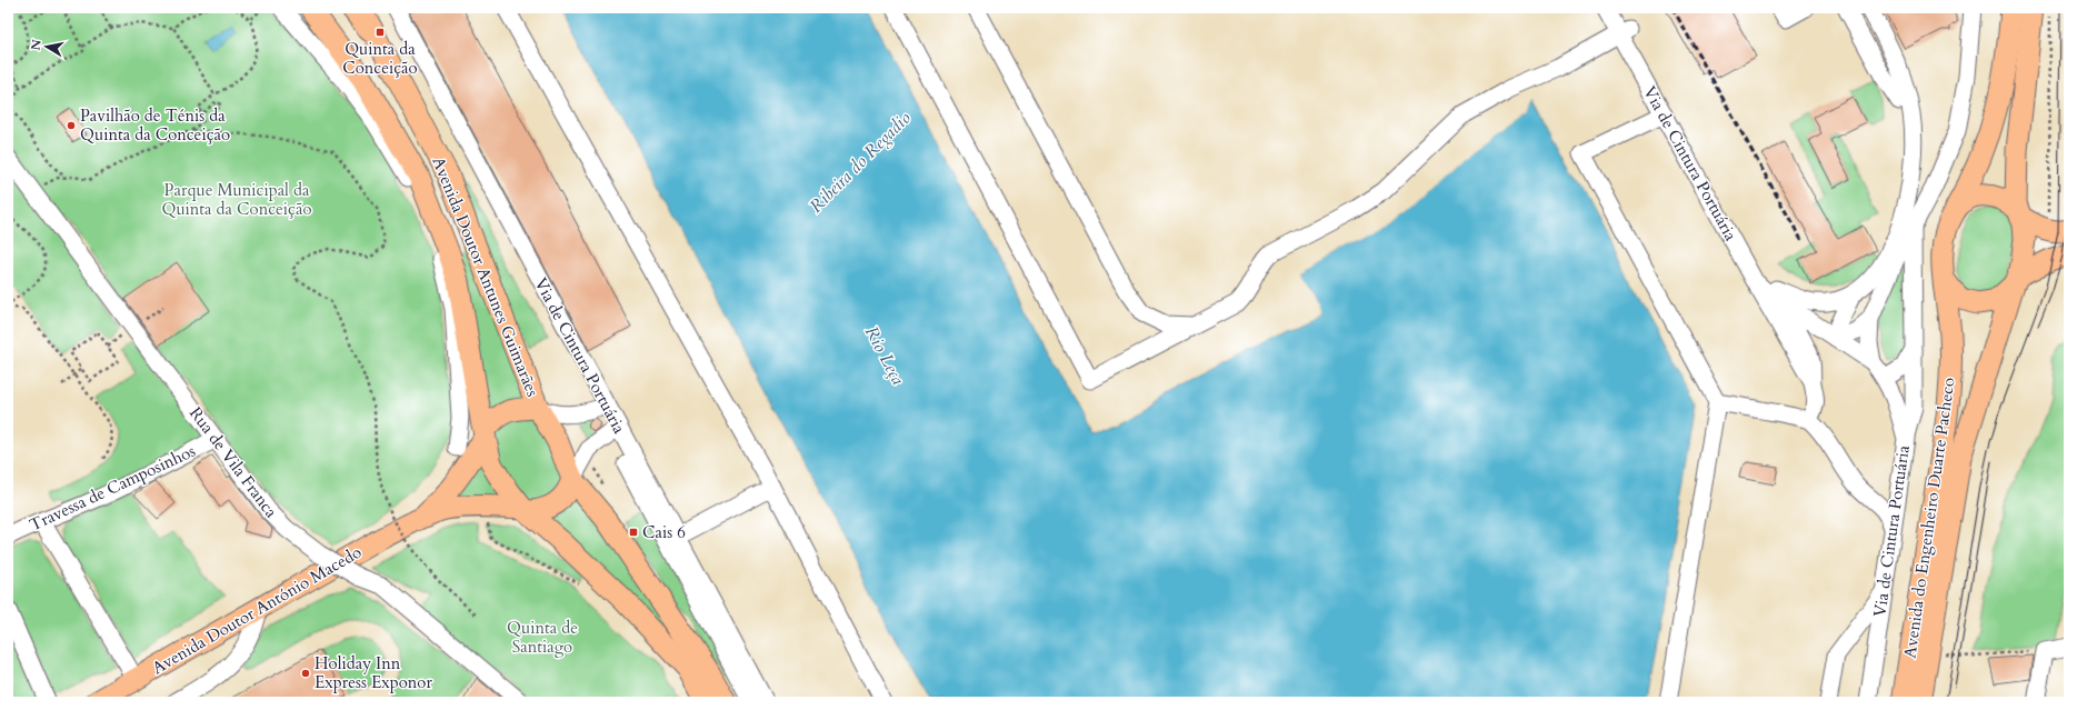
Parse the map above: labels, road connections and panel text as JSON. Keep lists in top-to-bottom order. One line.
{"streets":{"main road":["Avenida Doutor Antunes Guimarães","Avenida do Engenheiro Duarte Pacheco","Avenida Doutor António Macedo"],"street":["Via de Cintura Portuária","Rua de Vila Franca","Travessa de Camposinhos"]},"crossings":[["Avenida Doutor Antunes Guimarães","Avenida Doutor António Macedo"],["Rua de Vila Franca","Travessa de Camposinhos"]],"water":["Ribeira do Regadio","Rio Leça"],"parks":["Parque Municipal da Quinta da Conceição","Quinta de Santiago"],"places":{"transit":["Quinta da Conceição","Cais 6"],"other":["Pavilhão de Ténis da Quinta da Conceição","Holiday Inn Express Exponor"]},"north":"left"}
